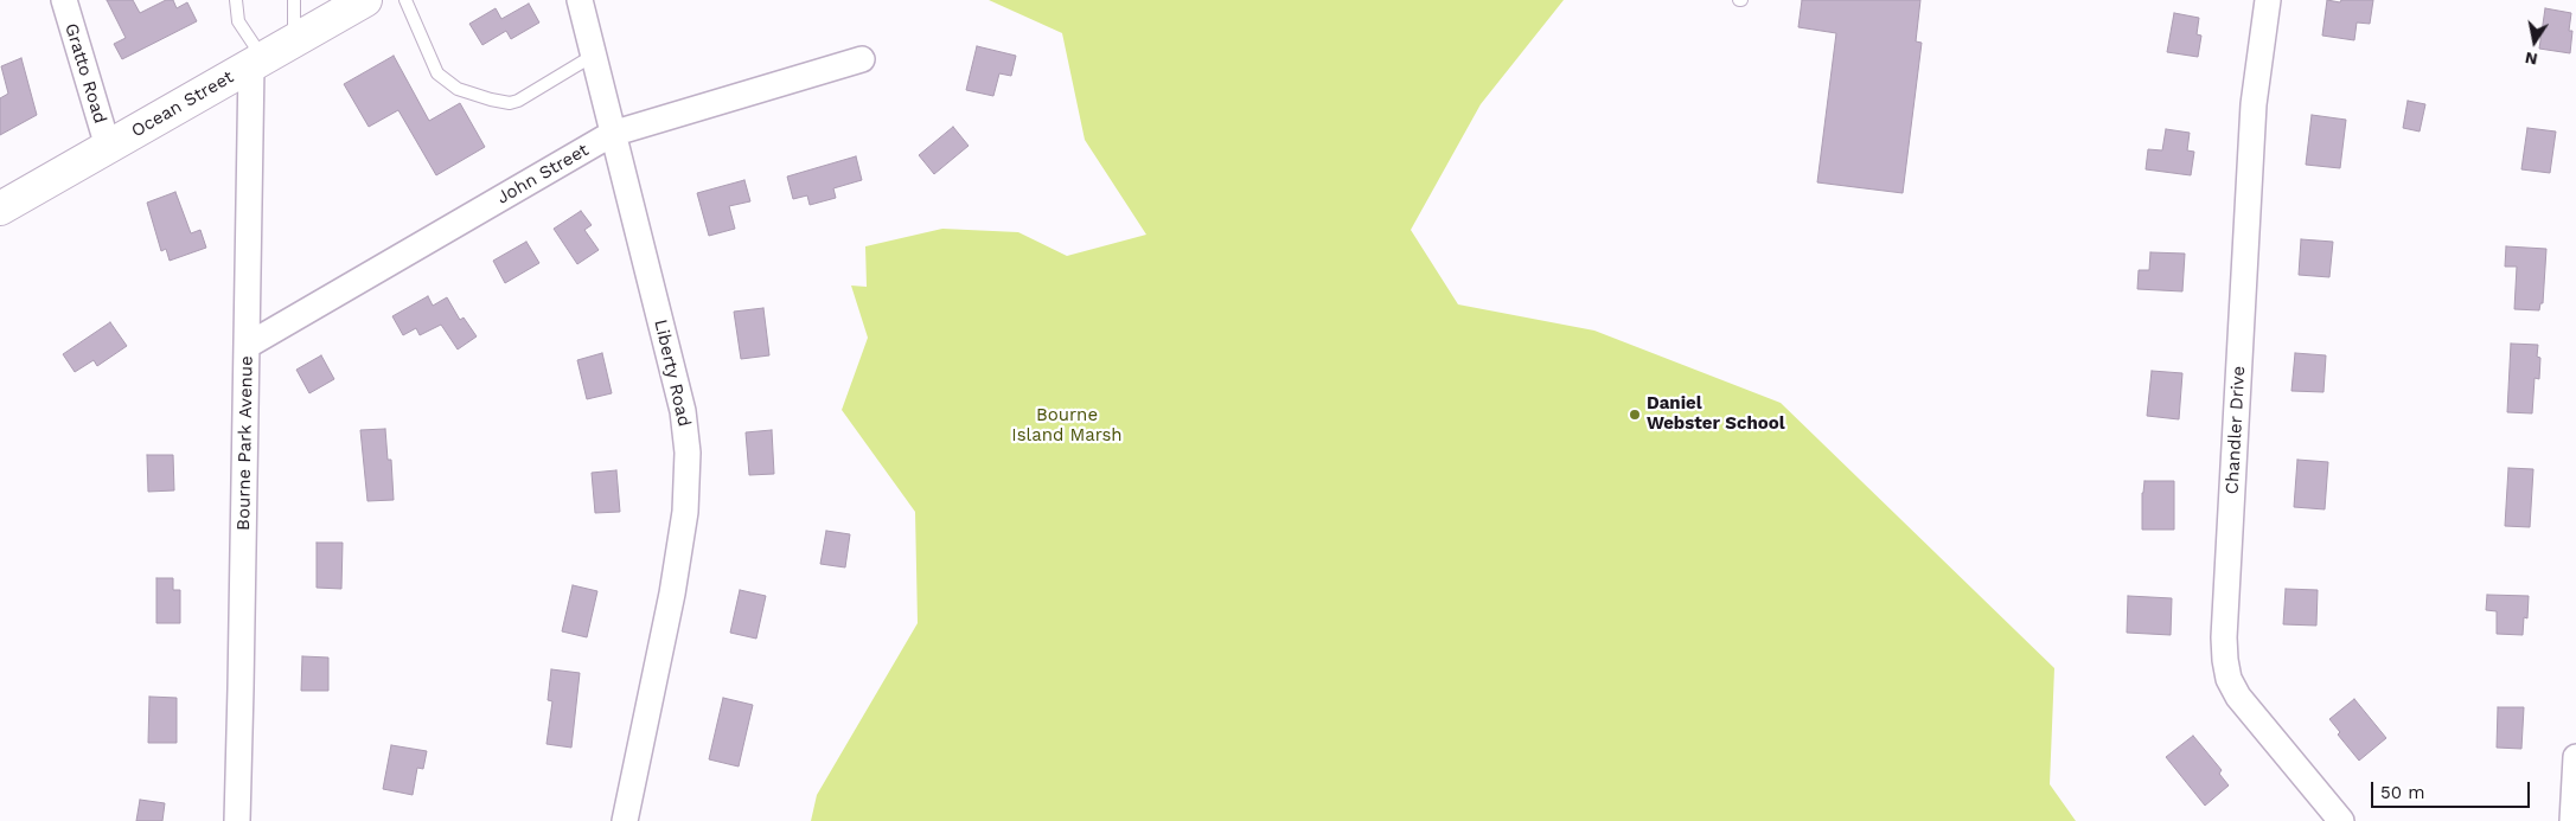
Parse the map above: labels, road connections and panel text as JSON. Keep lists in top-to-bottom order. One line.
{"streets":{"main road":["Ocean Street"],"street":["Gratto Road","John Street","Liberty Road","Chandler Drive","Bourne Park Avenue"]},"crossings":[["Gratto Road","Ocean Street"],["Ocean Street","Bourne Park Avenue"],["John Street","Liberty Road"],["John Street","Bourne Park Avenue"]],"parks":["Bourne Island Marsh"],"places":["Daniel Webster School"],"scale_bar":"50 m","north":"bottom"}
